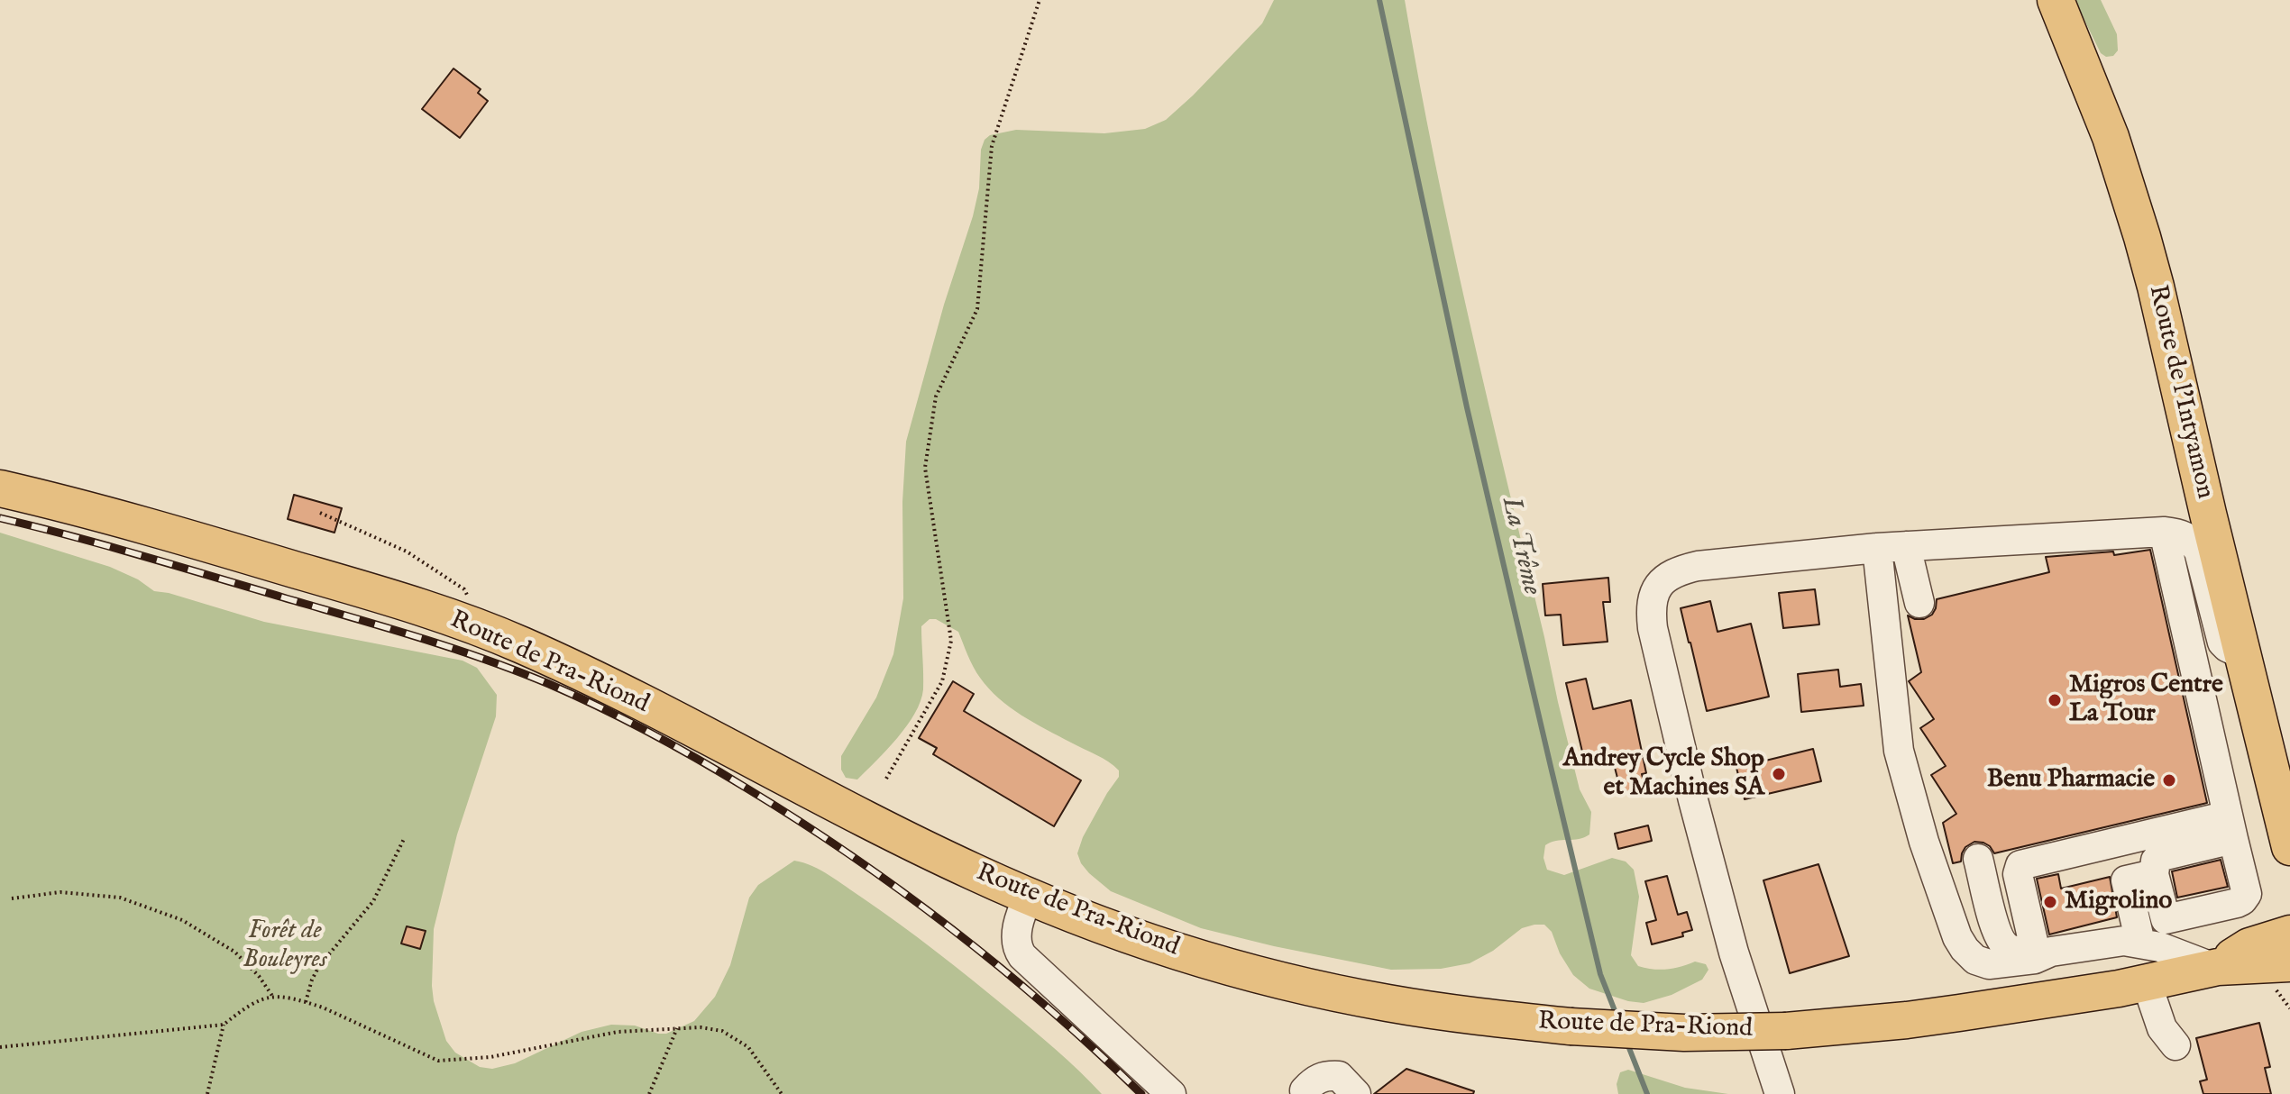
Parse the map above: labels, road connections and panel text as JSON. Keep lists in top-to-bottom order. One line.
{"streets":{"main road":["Route de l'Intyamon","Route de Pra-Riond"]},"water":["La Trême"],"parks":["Forêt de Bouleyres"],"places":["Migros Centre La Tour","Andrey Cycle Shop et Machines SA","Benu Pharmacie","Migrolino"]}
